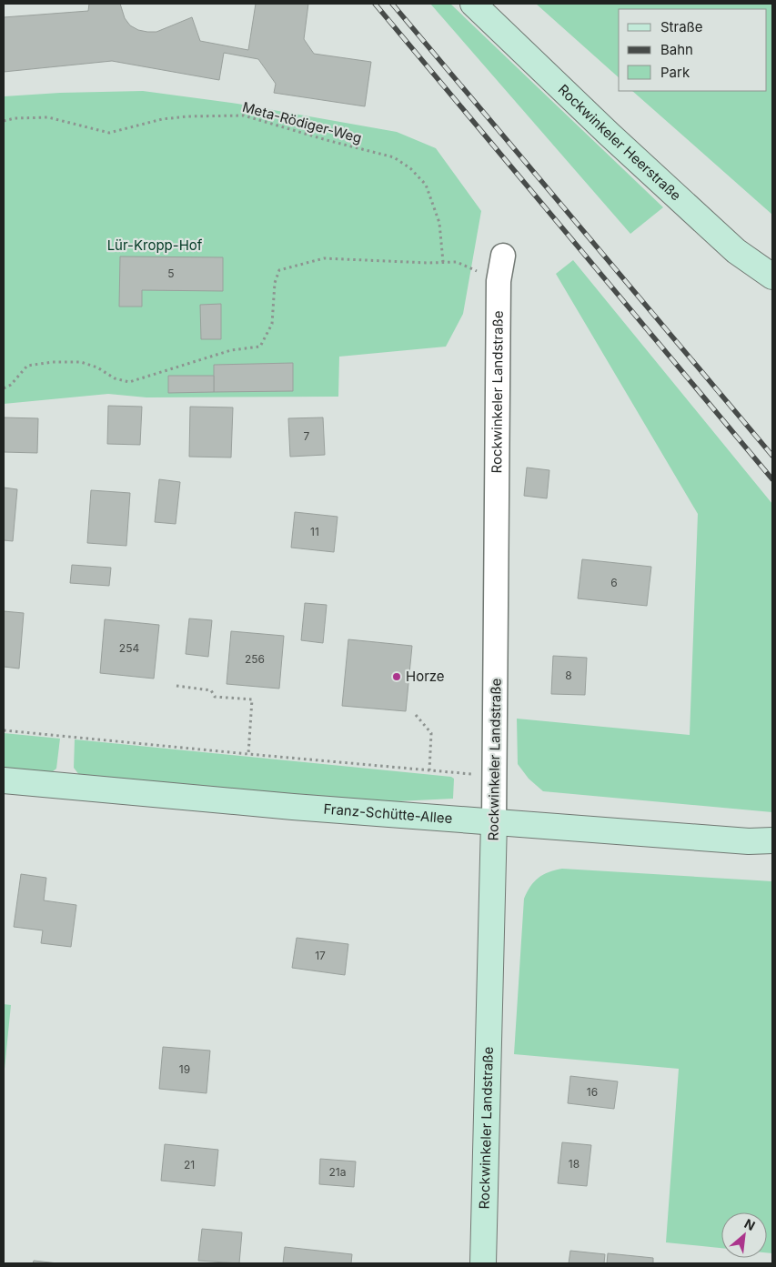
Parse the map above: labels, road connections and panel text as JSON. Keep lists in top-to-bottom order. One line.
{"streets":{"main road":["Rockwinkeler Heerstraße","Rockwinkeler Landstraße","Franz-Schütte-Allee"],"path":["Meta-Rödiger-Weg"]},"crossings":[["Rockwinkeler Landstraße","Franz-Schütte-Allee"]],"parks":["Lür-Kropp-Hof"],"places":["Horze"],"house_numbers":["5","7","11","6","254","256","8","17","19","16","18","21","21a"],"legend":["Straße","Bahn","Park"],"north":"top right"}
